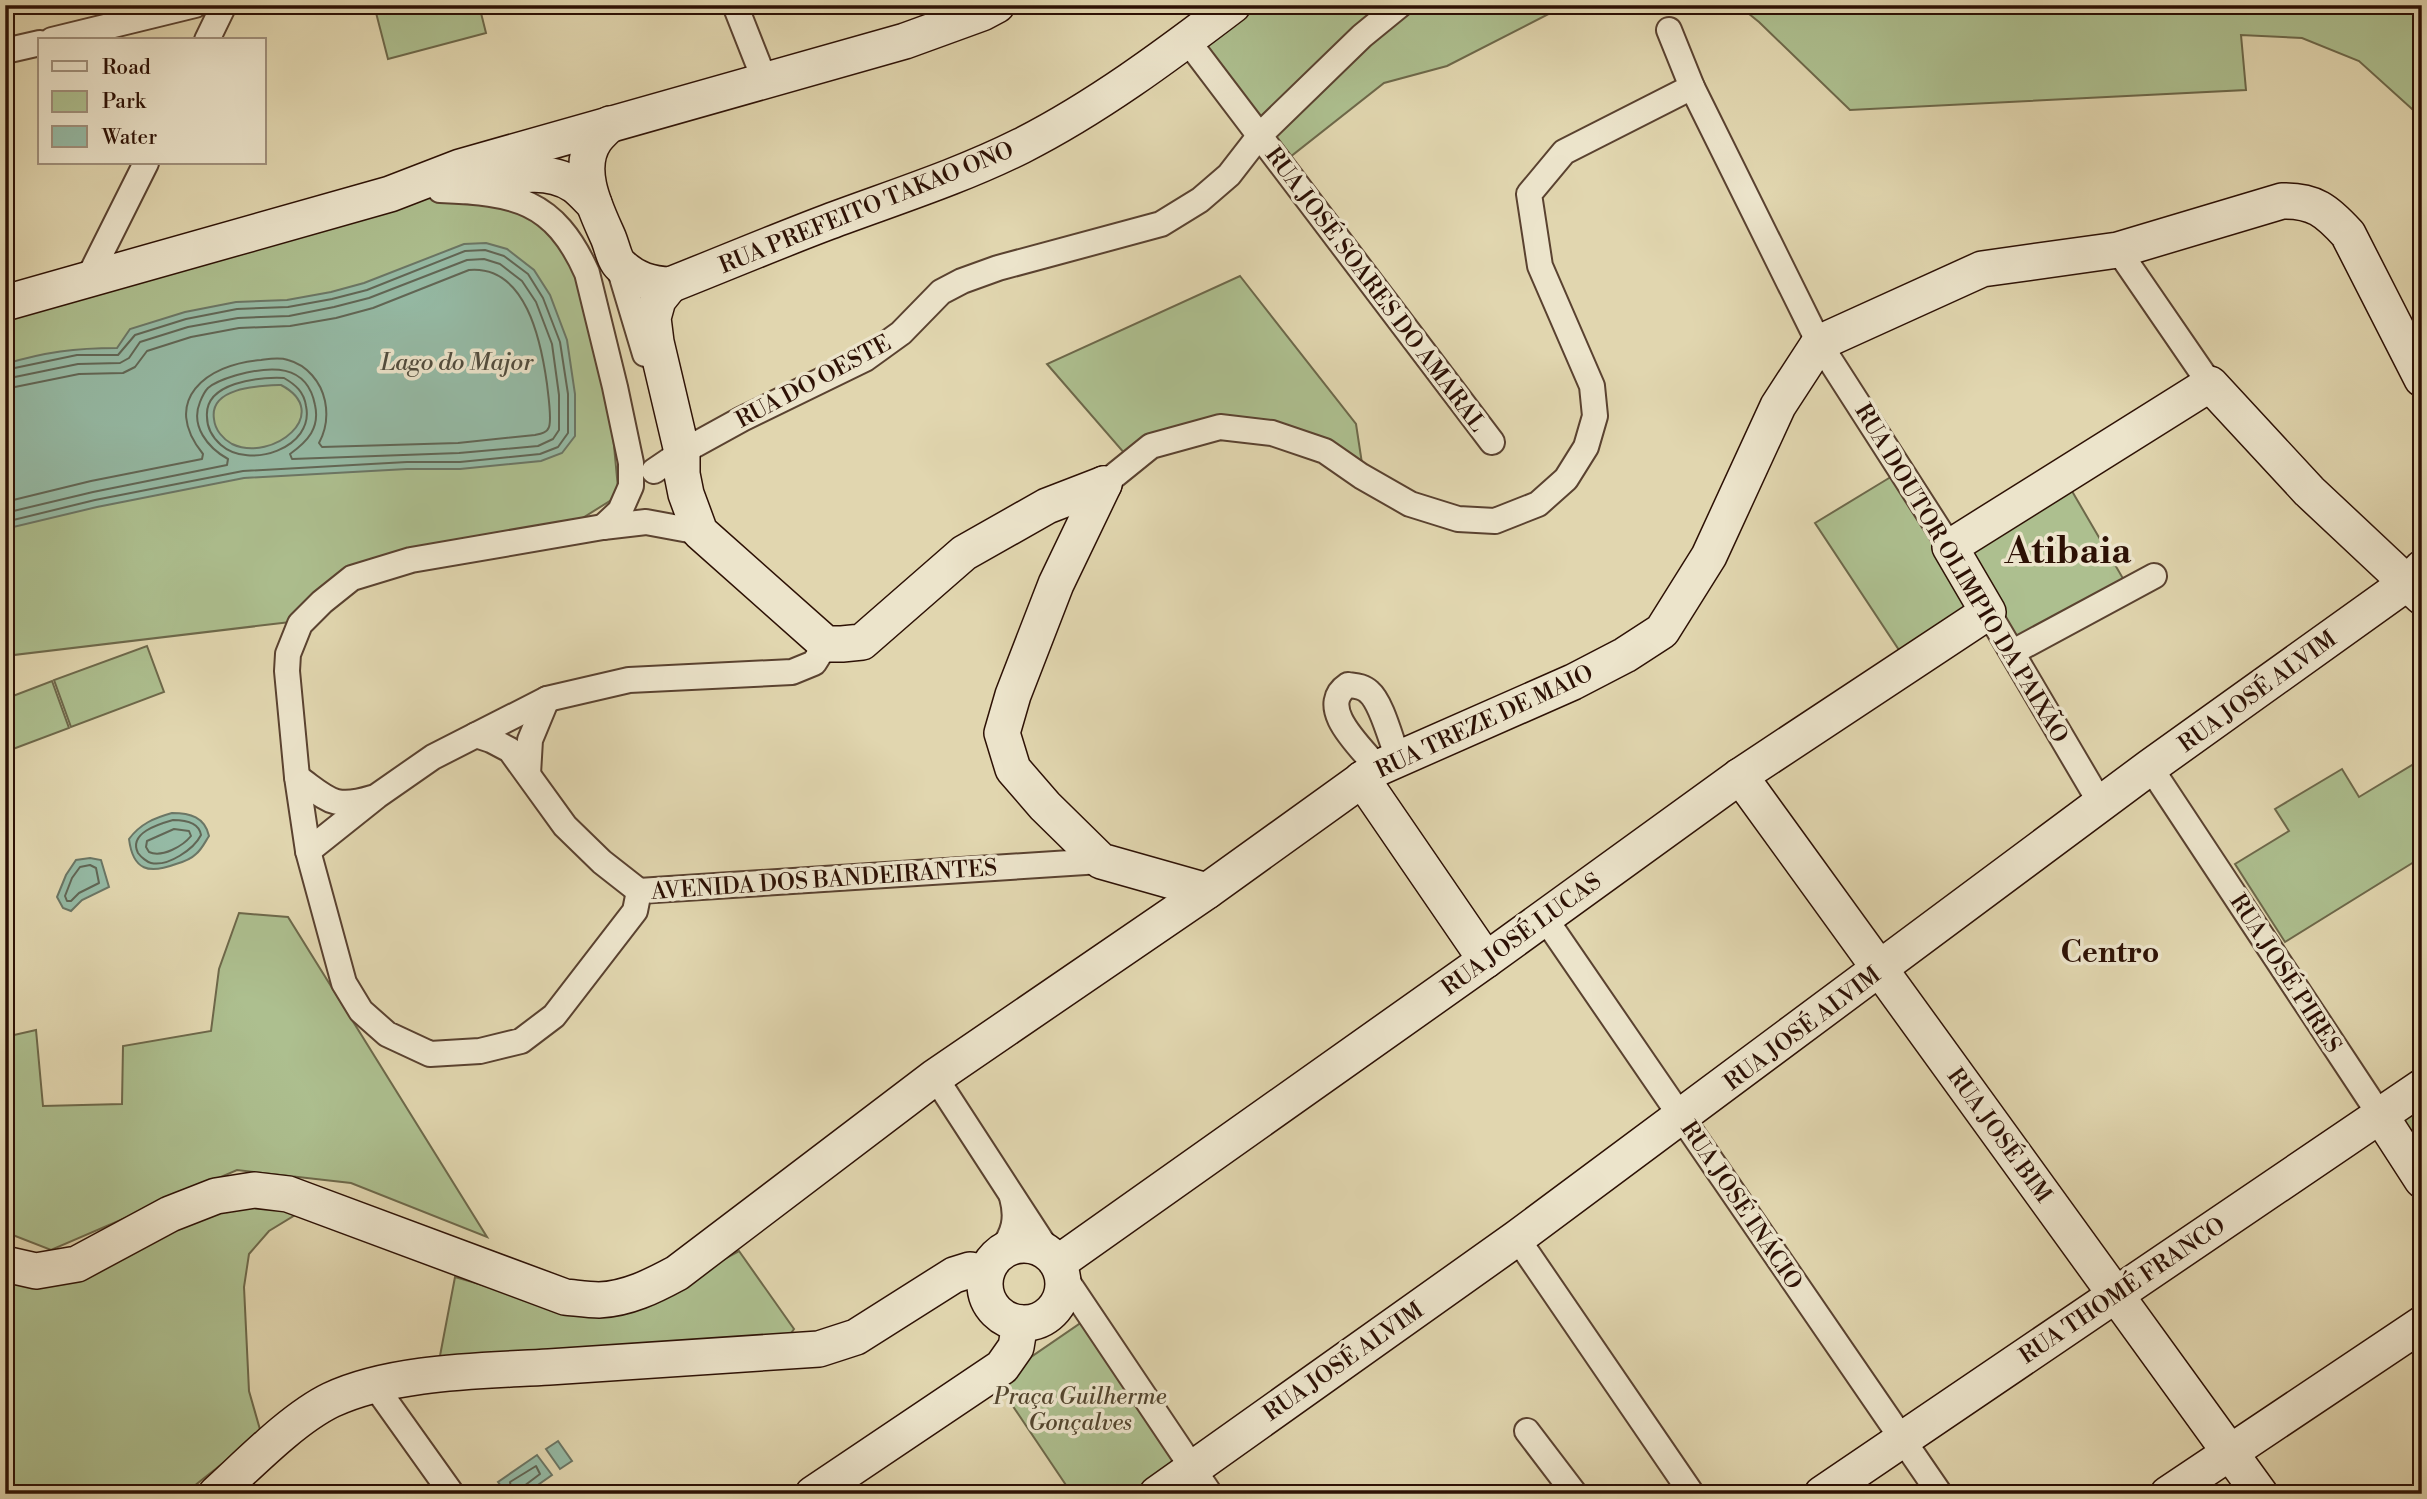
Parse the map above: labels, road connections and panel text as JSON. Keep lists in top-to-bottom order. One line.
{"streets":{"main road":["RUA PREFEITO TAKAO ONO","RUA DOUTOR OLIMPIO DA PAIXÃO","RUA JOSÉ ALVIM","RUA TREZE DE MAIO","AVENIDA DOS BANDEIRANTES","RUA JOSÉ LUCAS","RUA JOSÉ PIRES","RUA JOSÉ BIM","RUA THOMÉ FRANCO"],"street":["RUA JOSÉ SOARES DO AMARAL","RUA DO OESTE","RUA JOSÉ INÁCIO"]},"crossings":[["RUA PREFEITO TAKAO ONO","RUA JOSÉ SOARES DO AMARAL"],["RUA JOSÉ SOARES DO AMARAL","RUA DO OESTE"],["RUA DOUTOR OLIMPIO DA PAIXÃO","RUA JOSÉ ALVIM"],["RUA DOUTOR OLIMPIO DA PAIXÃO","RUA TREZE DE MAIO"],["RUA DOUTOR OLIMPIO DA PAIXÃO","RUA JOSÉ LUCAS"],["RUA JOSÉ ALVIM","RUA JOSÉ PIRES"],["RUA JOSÉ ALVIM","RUA JOSÉ BIM"],["RUA JOSÉ ALVIM","RUA JOSÉ INÁCIO"],["RUA TREZE DE MAIO","AVENIDA DOS BANDEIRANTES"],["RUA JOSÉ LUCAS","RUA JOSÉ BIM"],["RUA JOSÉ LUCAS","RUA JOSÉ INÁCIO"],["RUA JOSÉ PIRES","RUA THOMÉ FRANCO"],["RUA JOSÉ BIM","RUA THOMÉ FRANCO"],["RUA JOSÉ INÁCIO","RUA THOMÉ FRANCO"]],"districts":["Atibaia","Centro"],"water":["Lago do Major"],"parks":["Praça Guilherme Gonçalves"],"legend":["Road","Park","Water"]}
